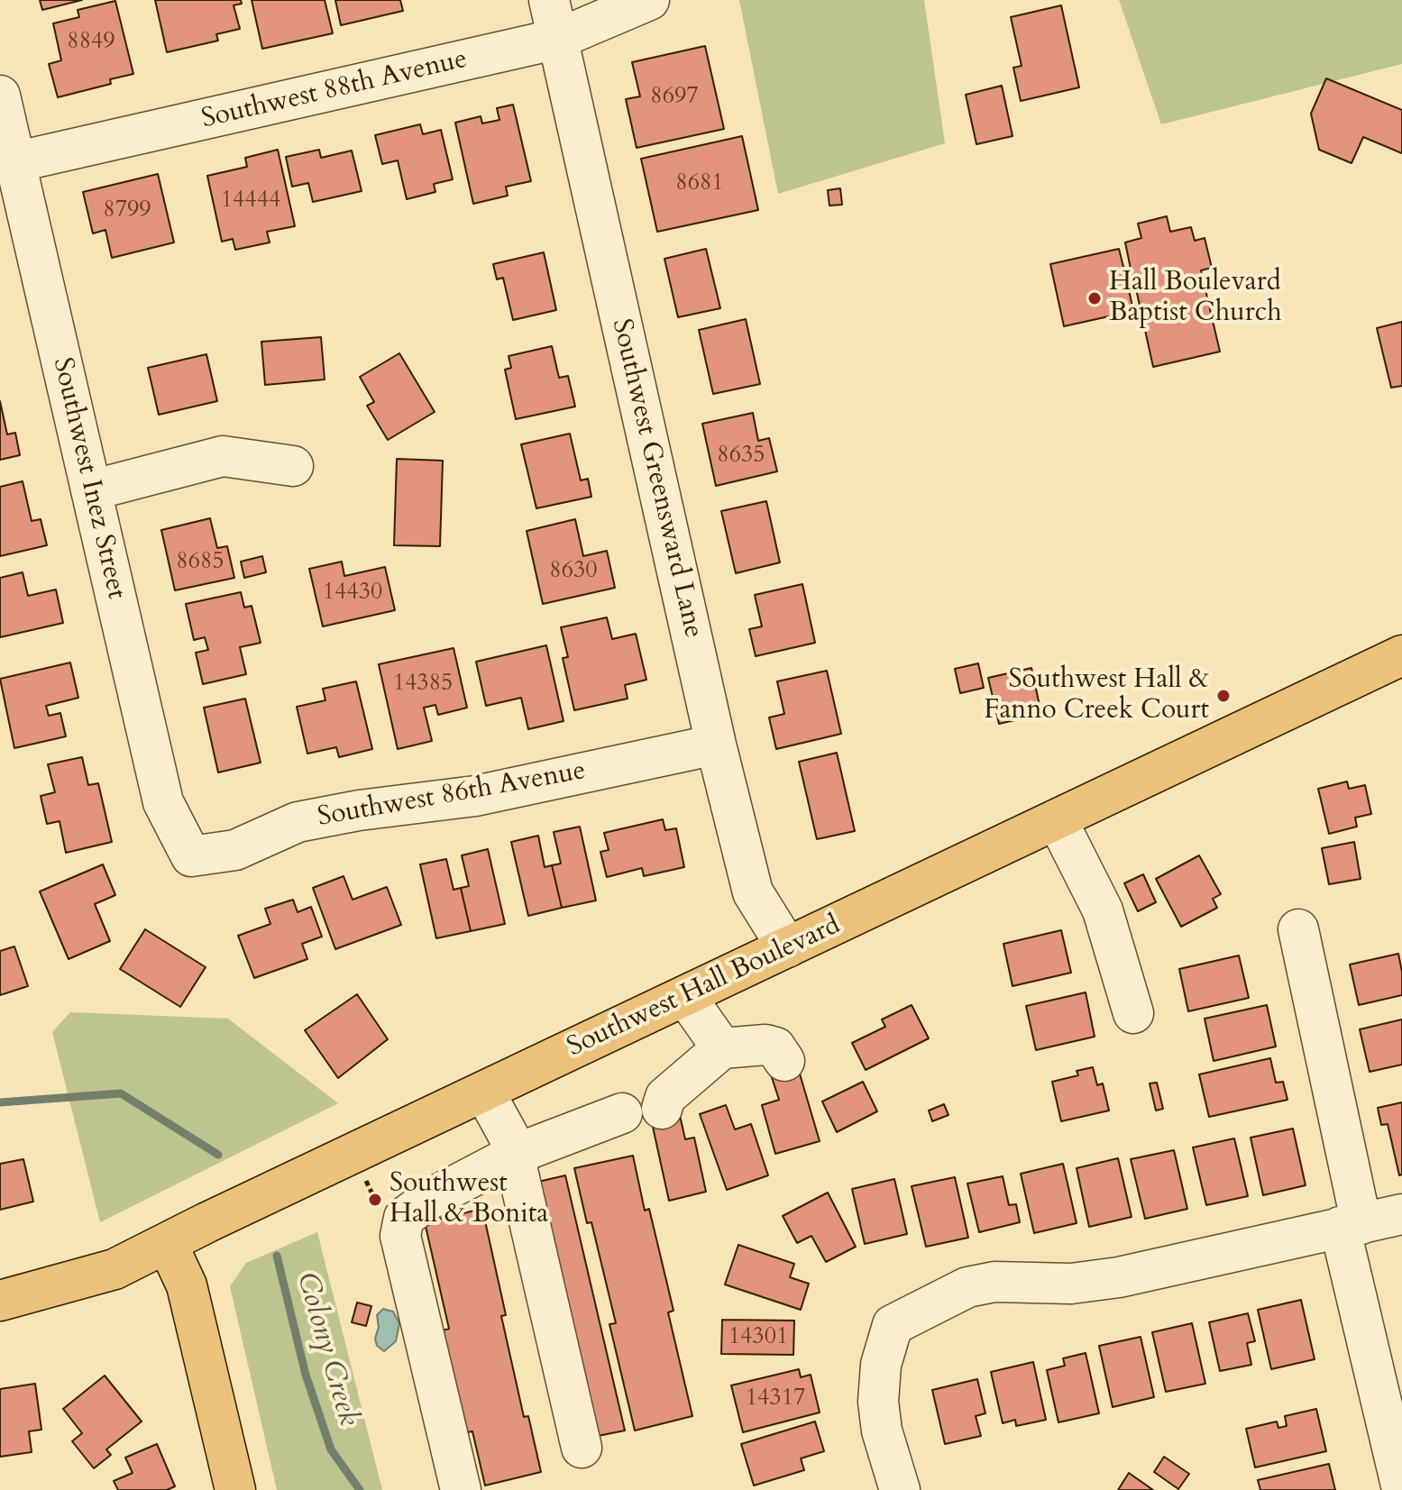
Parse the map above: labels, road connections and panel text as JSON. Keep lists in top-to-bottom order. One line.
{"streets":{"main road":["Southwest Hall Boulevard"],"street":["Southwest 88th Avenue","Southwest Inez Street","Southwest Greensward Lane","Southwest 86th Avenue"]},"crossings":[["Southwest 88th Avenue","Southwest Inez Street"],["Southwest 88th Avenue","Southwest Greensward Lane"],["Southwest Inez Street","Southwest 86th Avenue"],["Southwest Greensward Lane","Southwest 86th Avenue"],["Southwest Greensward Lane","Southwest Hall Boulevard"]],"water":["Colony Creek"],"places":["Hall Boulevard Baptist Church","Southwest Hall & Fanno Creek Court","Southwest Hall & Bonita"],"house_numbers":["8849","8697","8681","14444","8799","8635","8685","8630","14430","14385","14301","14317"]}
